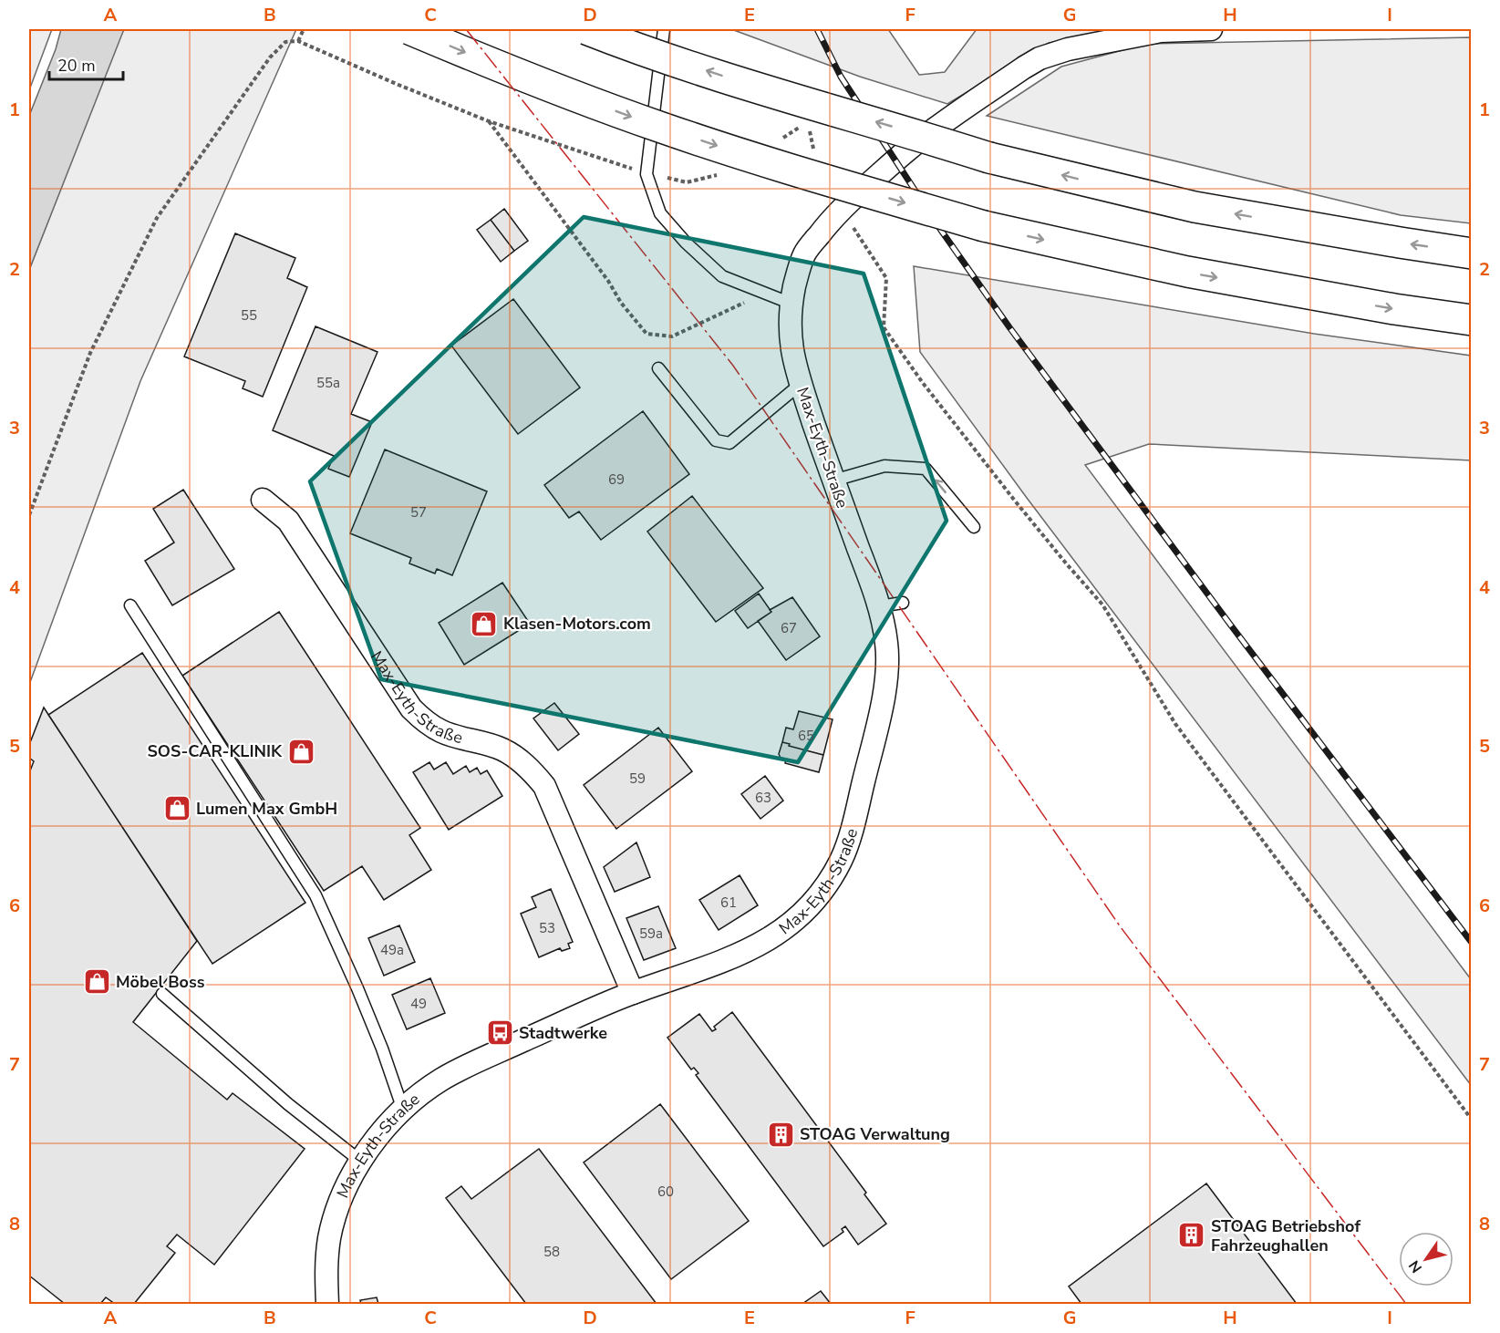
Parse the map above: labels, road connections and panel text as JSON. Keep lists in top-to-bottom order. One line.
{"streets":{"street":["Max-Eyth-Straße"]},"places":{"shop":["Klasen-Motors.com","SOS-CAR-KLINIK","Lumen Max GmbH","Möbel Boss"],"bus stop":["Stadtwerke"],"building":["STOAG Verwaltung","STOAG Betriebshof Fahrzeughallen"]},"house_numbers":["55","55a","69","57","67","65","59","63","61","53","59a","49a","49","60","58"],"scale_bar":"20 m","north":"bottom left","grid":{"columns":["A","B","C","D","E","F","G","H","I"],"rows":["1","2","3","4","5","6","7","8"]}}
